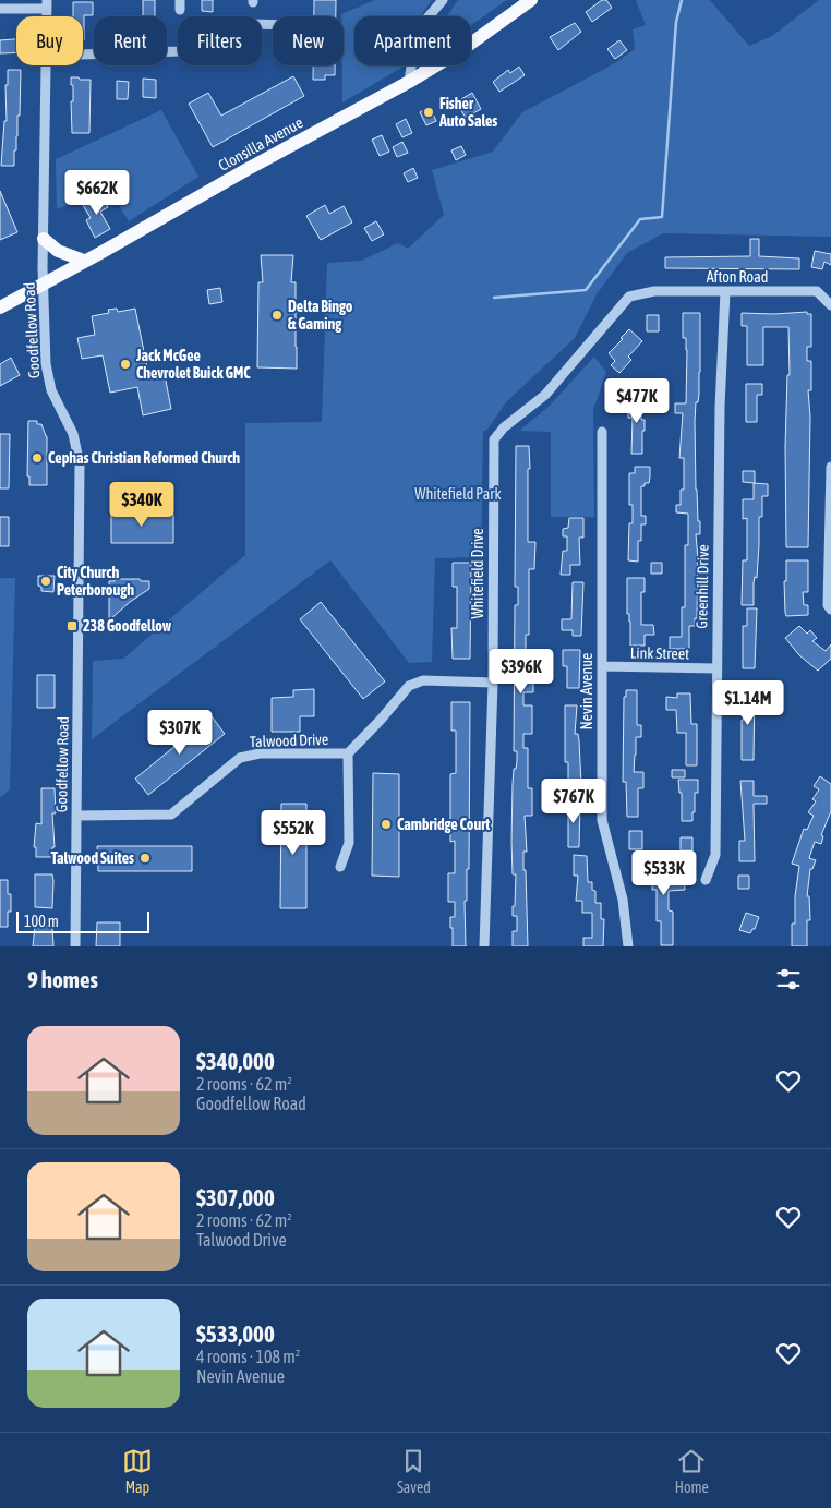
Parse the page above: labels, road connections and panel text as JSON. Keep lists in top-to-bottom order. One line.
{"streets":{"main road":["Clonsilla Avenue"],"street":["Afton Road","Goodfellow Road","Whitefield Drive","Greenhill Drive","Link Street","Nevin Avenue","Talwood Drive"]},"crossings":[["Clonsilla Avenue","Goodfellow Road"],["Afton Road","Whitefield Drive"],["Afton Road","Greenhill Drive"],["Goodfellow Road","Talwood Drive"],["Whitefield Drive","Talwood Drive"],["Greenhill Drive","Link Street"],["Link Street","Nevin Avenue"]],"parks":["Whitefield Park"],"places":{"other":["Fisher Auto Sales","Delta Bingo & Gaming","Jack McGee Chevrolet Buick GMC","Cephas Christian Reformed Church","City Church Peterborough","Cambridge Court","Talwood Suites"],"transit":["238 Goodfellow"]},"scale_bar":"100 m","page":{"chip":["Buy","Rent","Filters","New","Apartment"],"price":["$662K","$477K","$340K","$396K","$1.14M","$307K","$767K","$552K","$533K"],"scale":"100 m","heading":"9 homes","list":[{"name":"$340,000","note":"2 rooms · 62 m² · Goodfellow Road"},{"name":"$307,000","note":"2 rooms · 62 m² · Talwood Drive"},{"name":"$533,000","note":"4 rooms · 108 m² · Nevin Avenue"}],"tabs":["Map","Saved","Home"]}}
